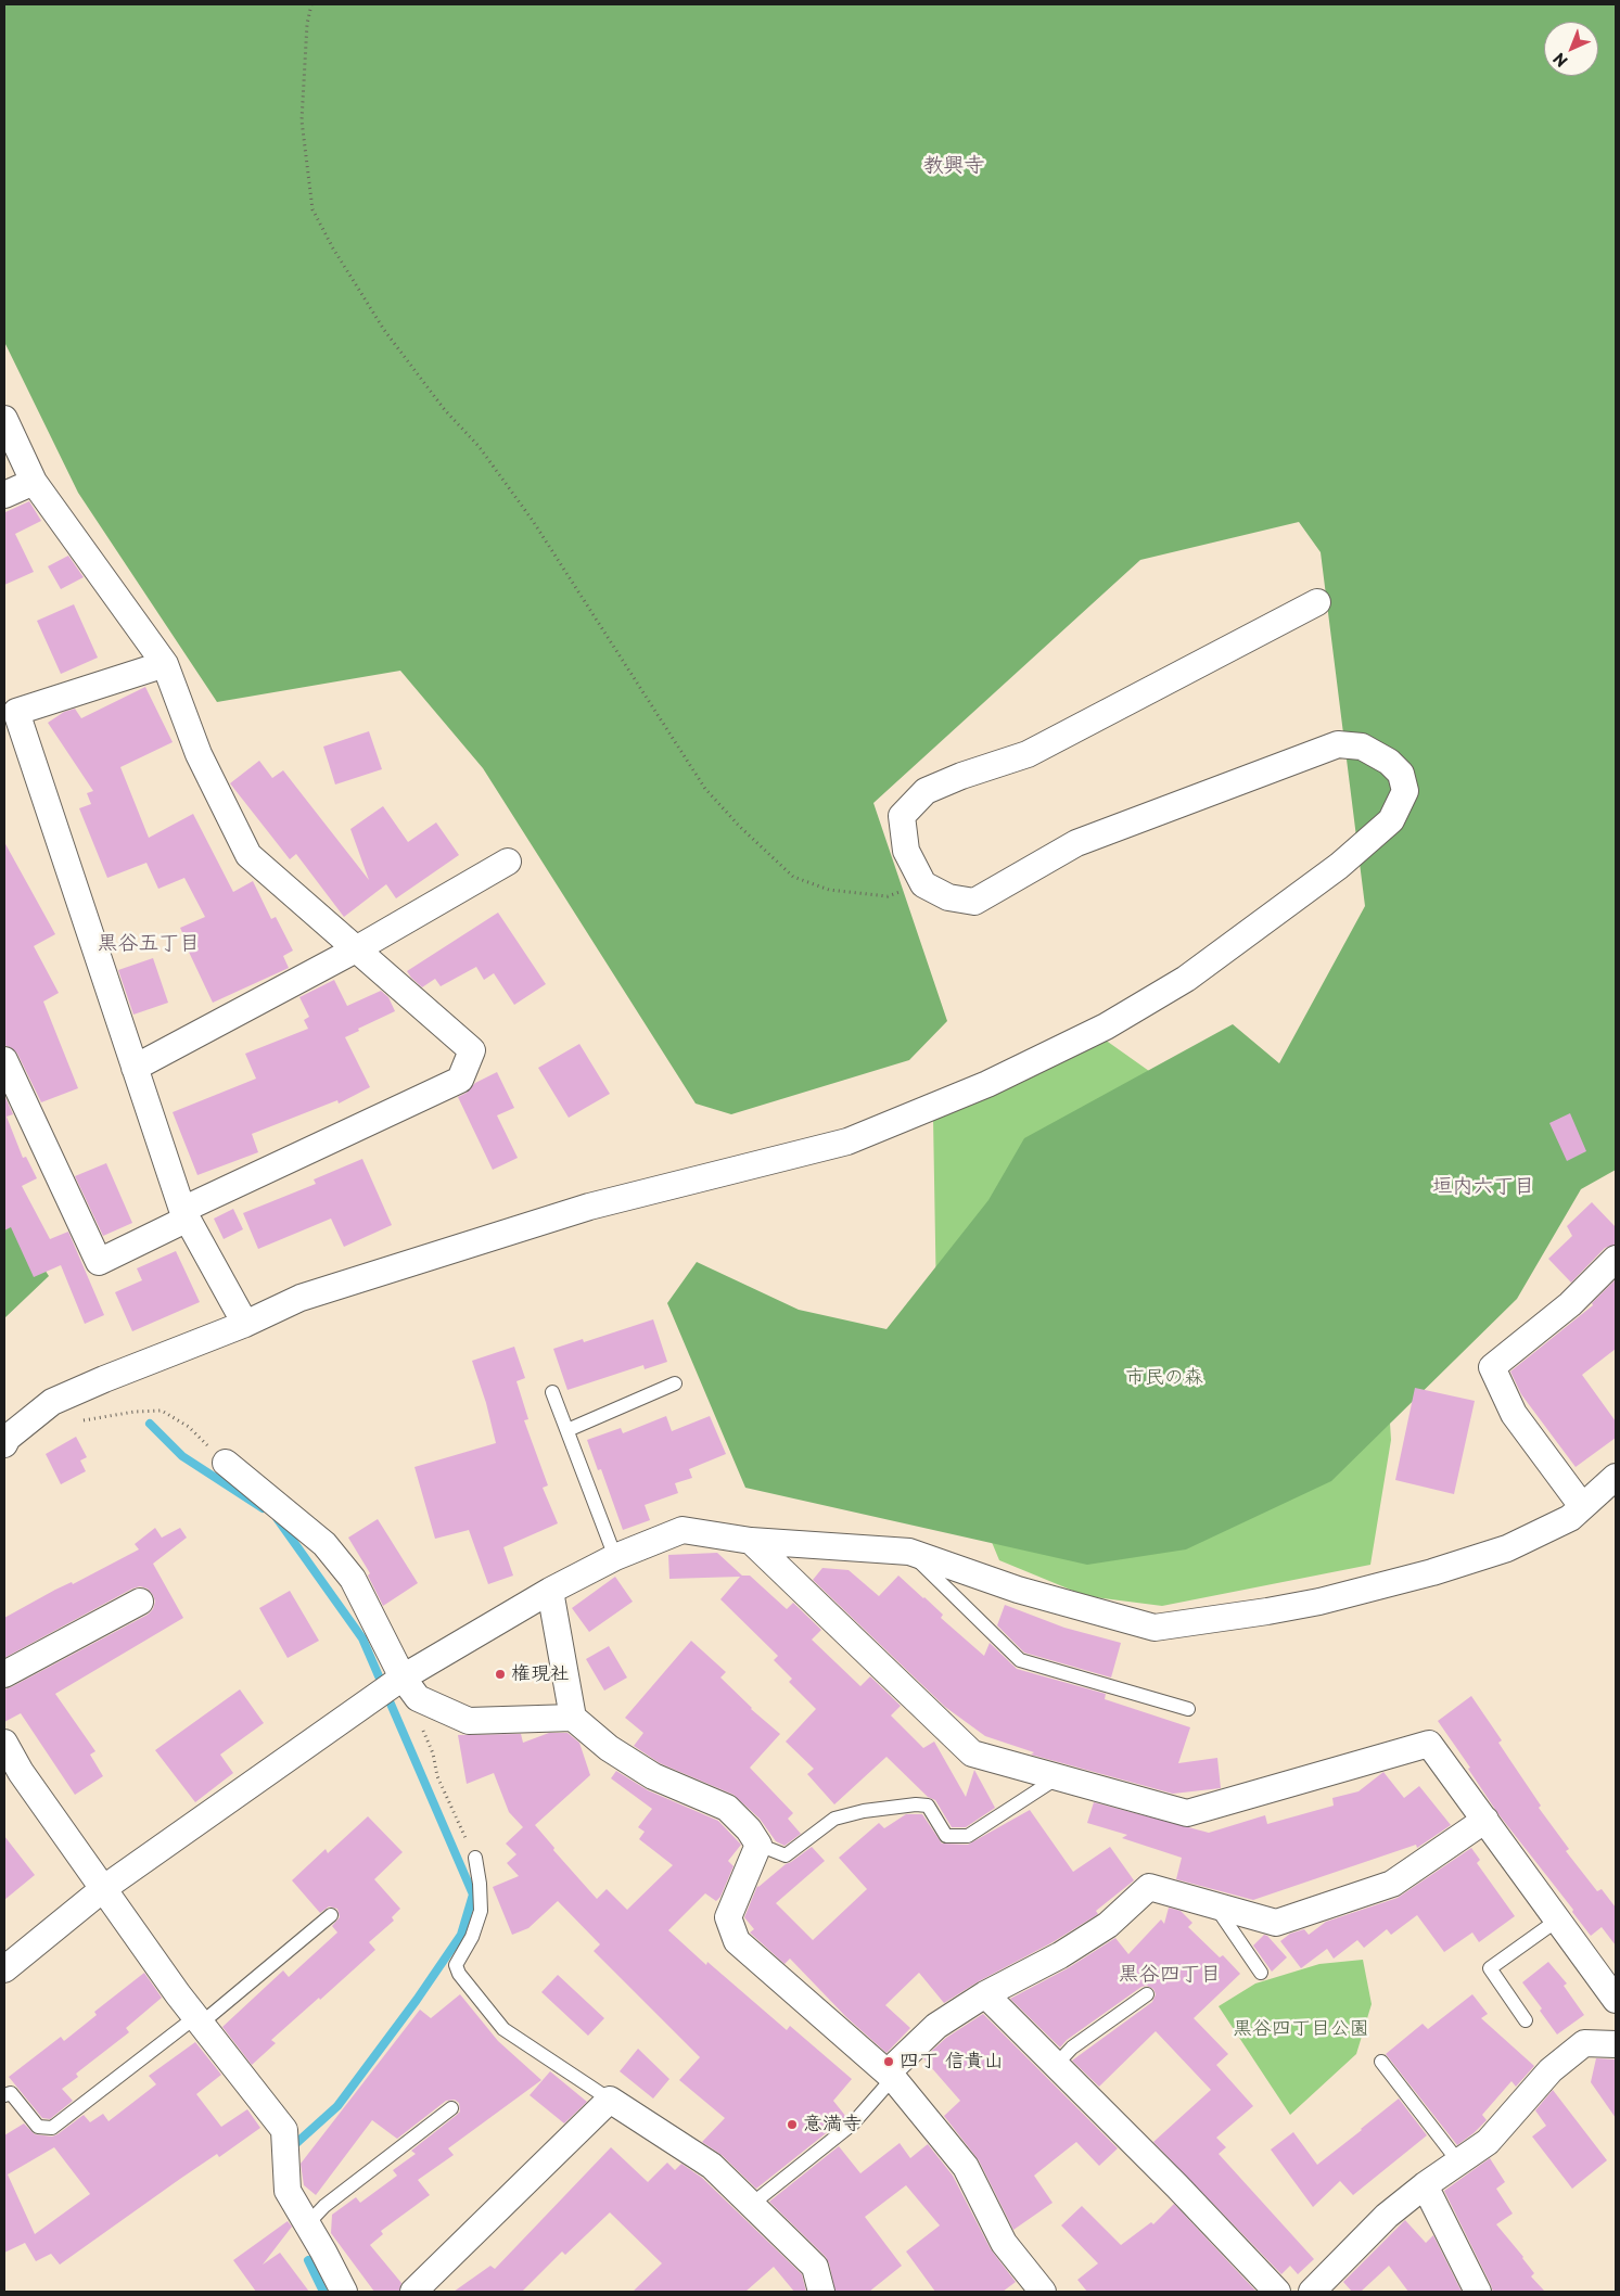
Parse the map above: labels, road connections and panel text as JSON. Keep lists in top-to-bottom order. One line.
{"districts":["教興寺","黒谷五丁目","垣内六丁目","黒谷四丁目"],"parks":["市民の森","黒谷四丁目公園"],"places":["権現社","四丁 信貴山","意満寺"],"north":"bottom left"}
